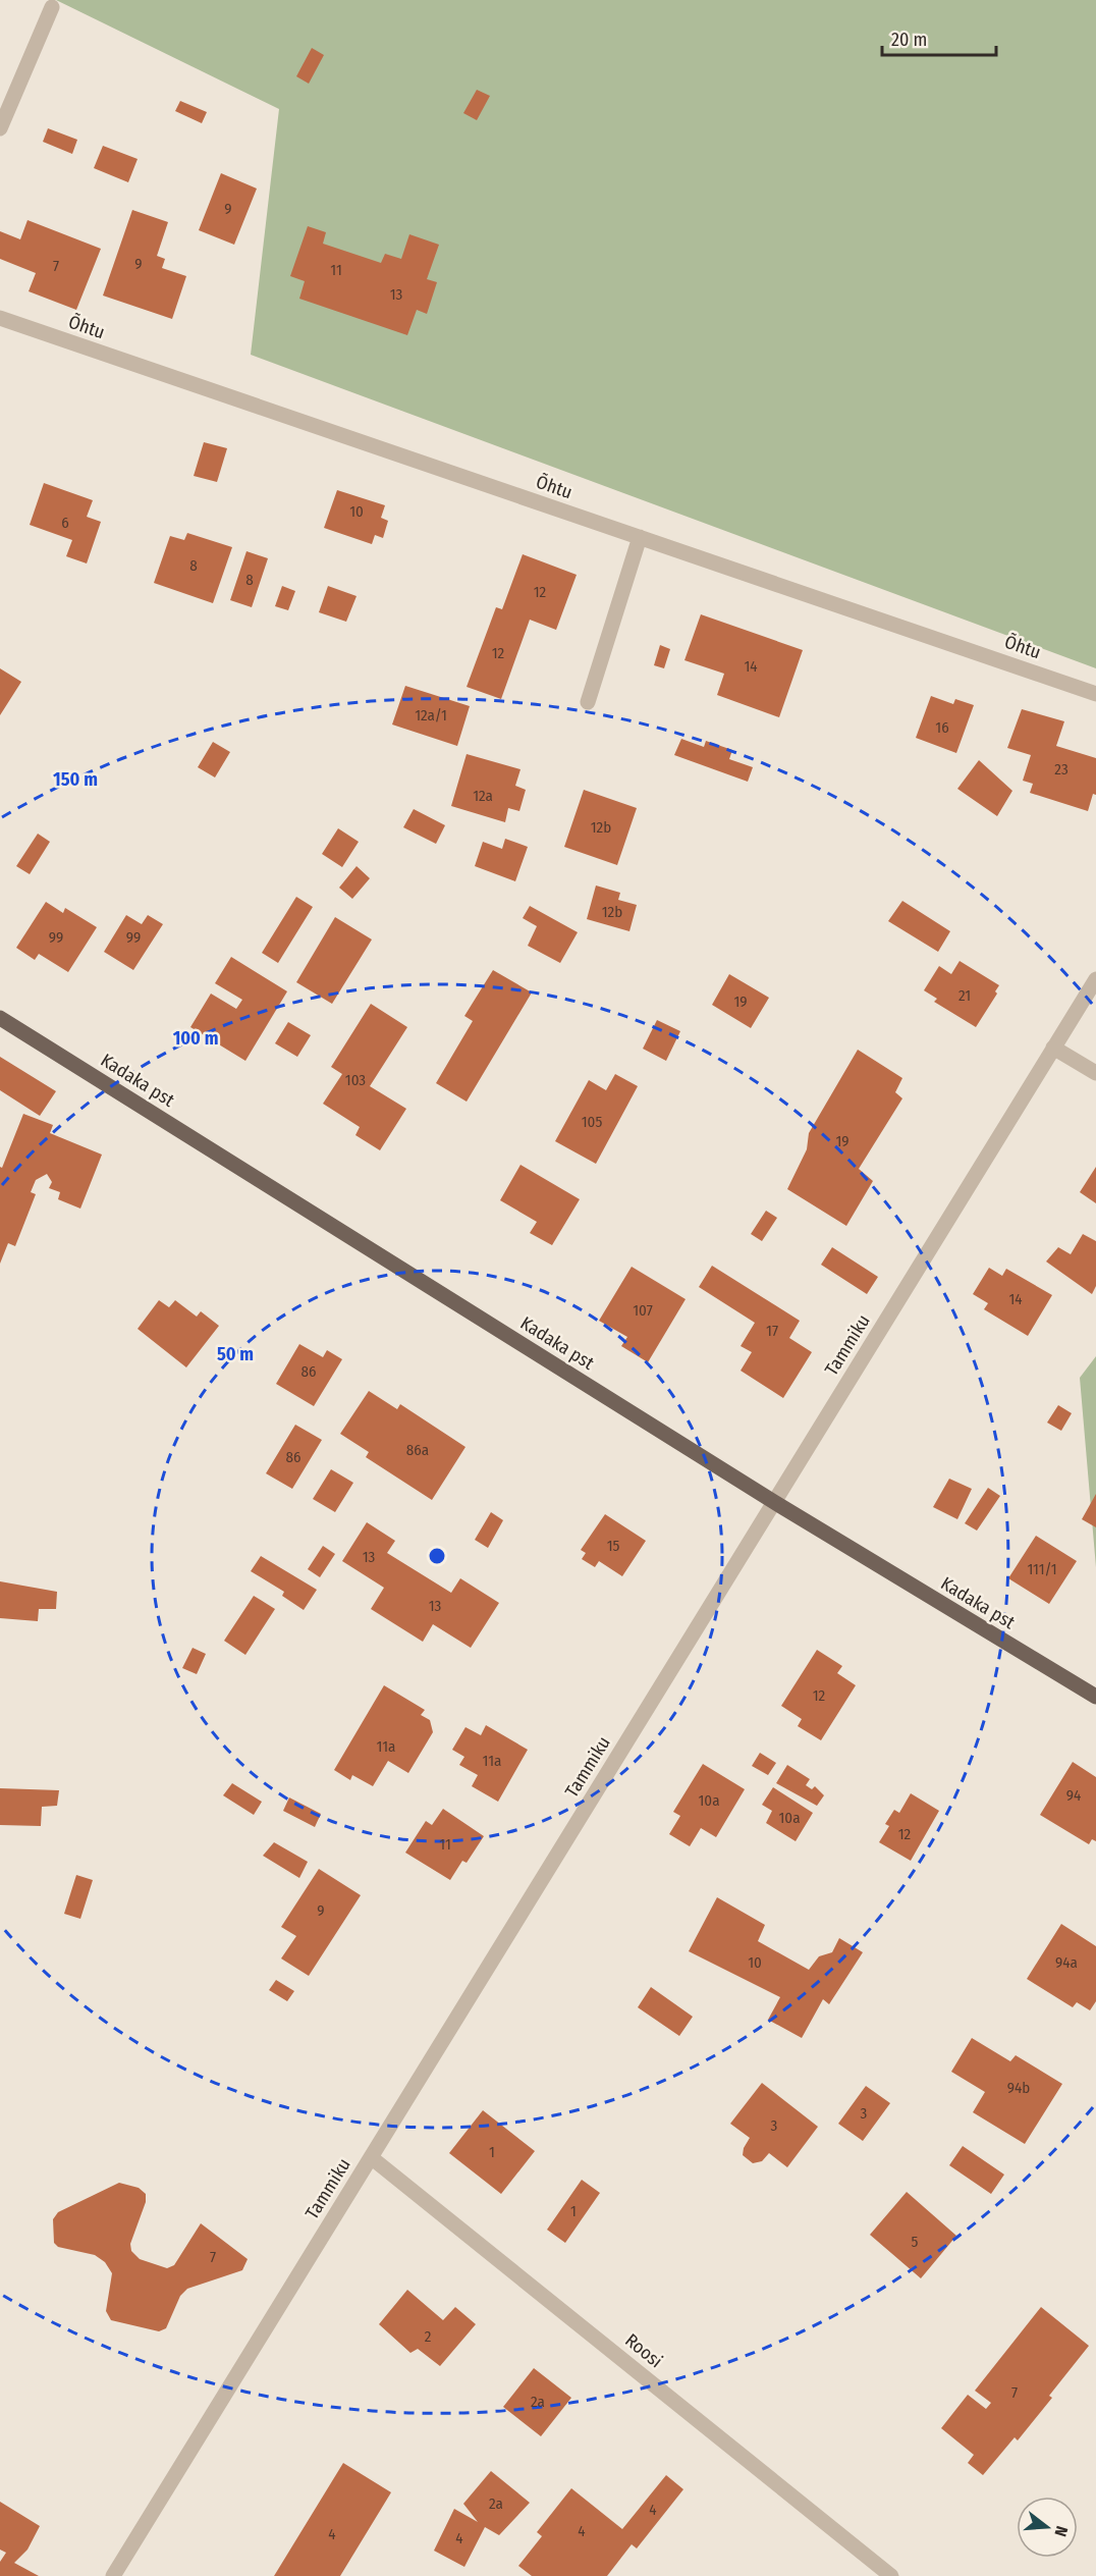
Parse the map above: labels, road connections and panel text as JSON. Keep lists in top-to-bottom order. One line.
{"streets":{"main road":["Kadaka pst"],"street":["Õhtu","Tammiku","Roosi"]},"crossings":[["Kadaka pst","Tammiku"],["Tammiku","Roosi"]],"house_numbers":["9","9","7","11","13","10","6","8","8","12","12","14","12a/1","16","23","12a","12b","12b","99","99","21","19","103","105","19","14","107","17","86","86a","86","15","13","111/1","13","12","11a","11a","94","10a","10a","12","11","9","10","94a","94b","3","3","1","1","5","7","2","7","2a","2a","4","4","4","4"],"scale_bar":"20 m","north":"right","rings":["150 m","100 m","50 m"]}
